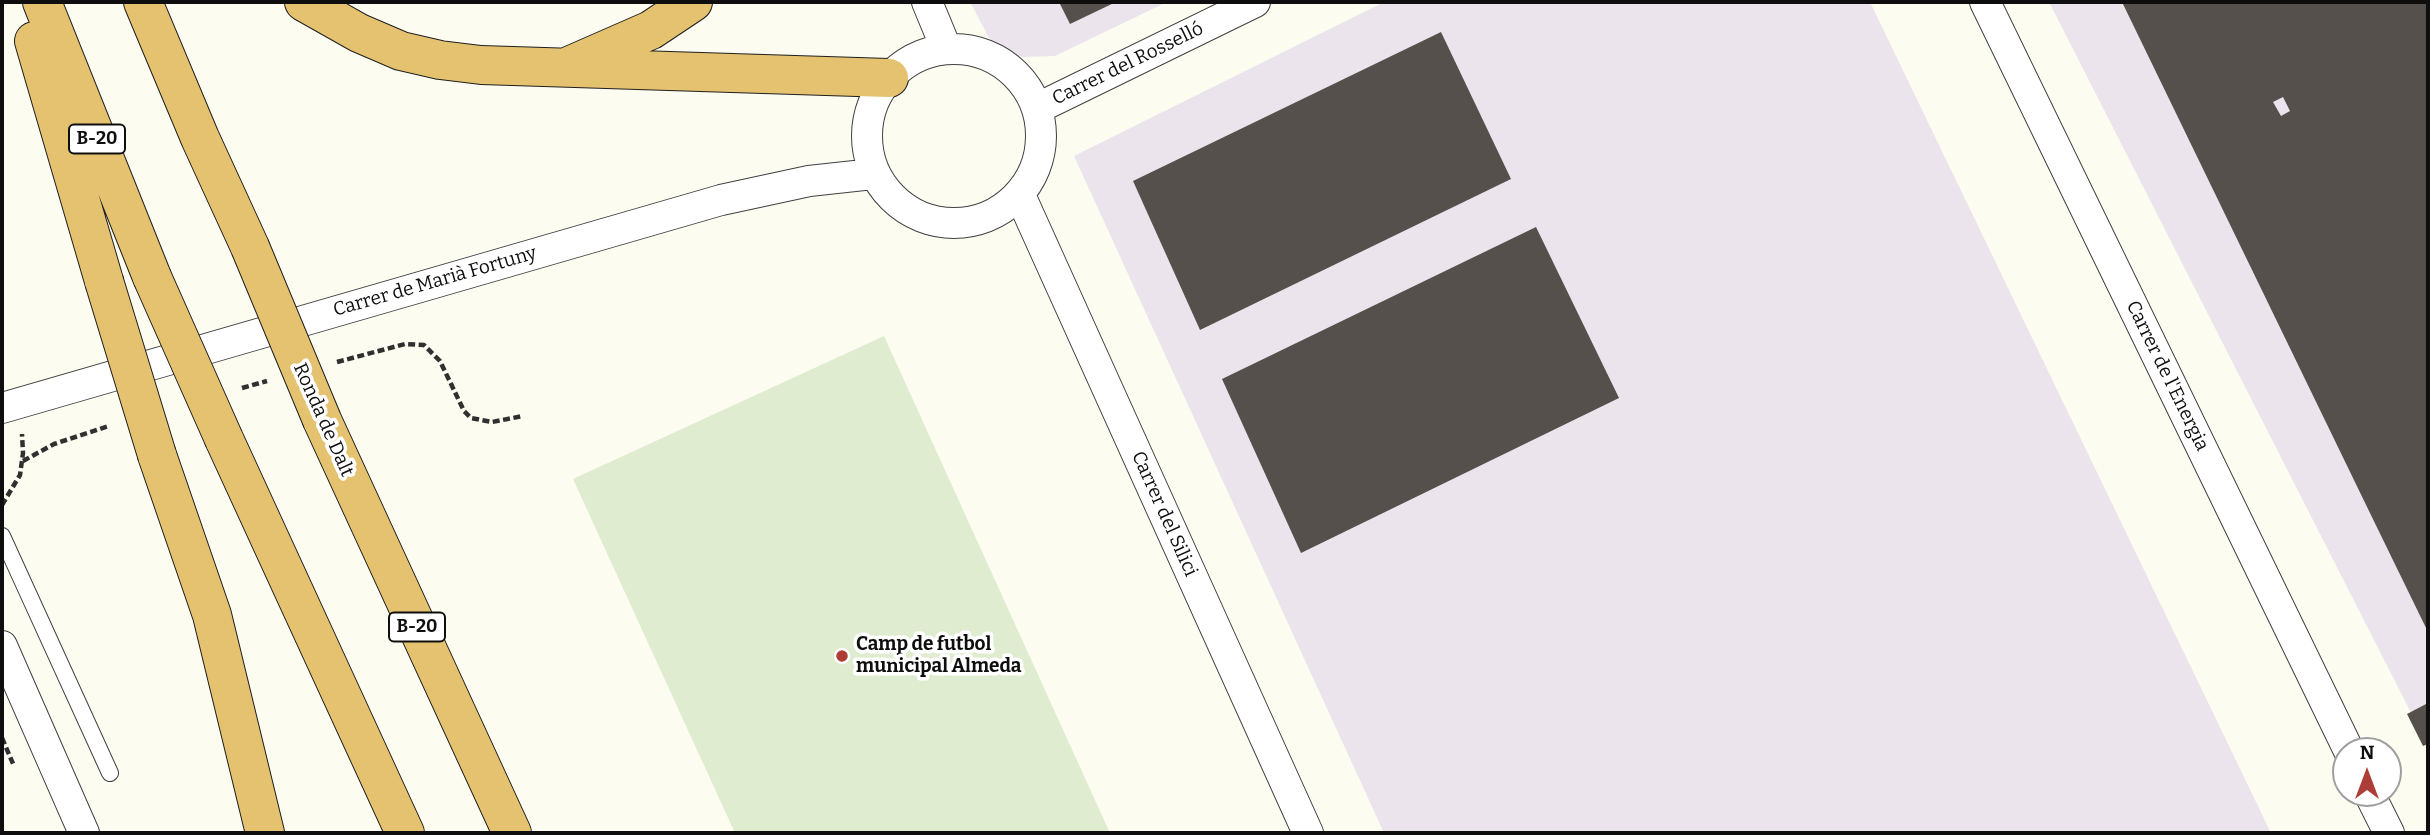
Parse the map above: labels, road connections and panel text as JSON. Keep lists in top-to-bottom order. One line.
{"streets":{"highway":["B-20","Ronda de Dalt"],"street":["Carrer del Rosselló","Carrer de Marià Fortuny","Carrer de l'Energia","Carrer del Silici"]},"crossings":[["Carrer del Rosselló","Carrer de Marià Fortuny"],["Carrer del Rosselló","Carrer del Silici"],["Carrer de Marià Fortuny","Carrer del Silici"]],"places":["Camp de futbol municipal Almeda"],"north":"top"}
